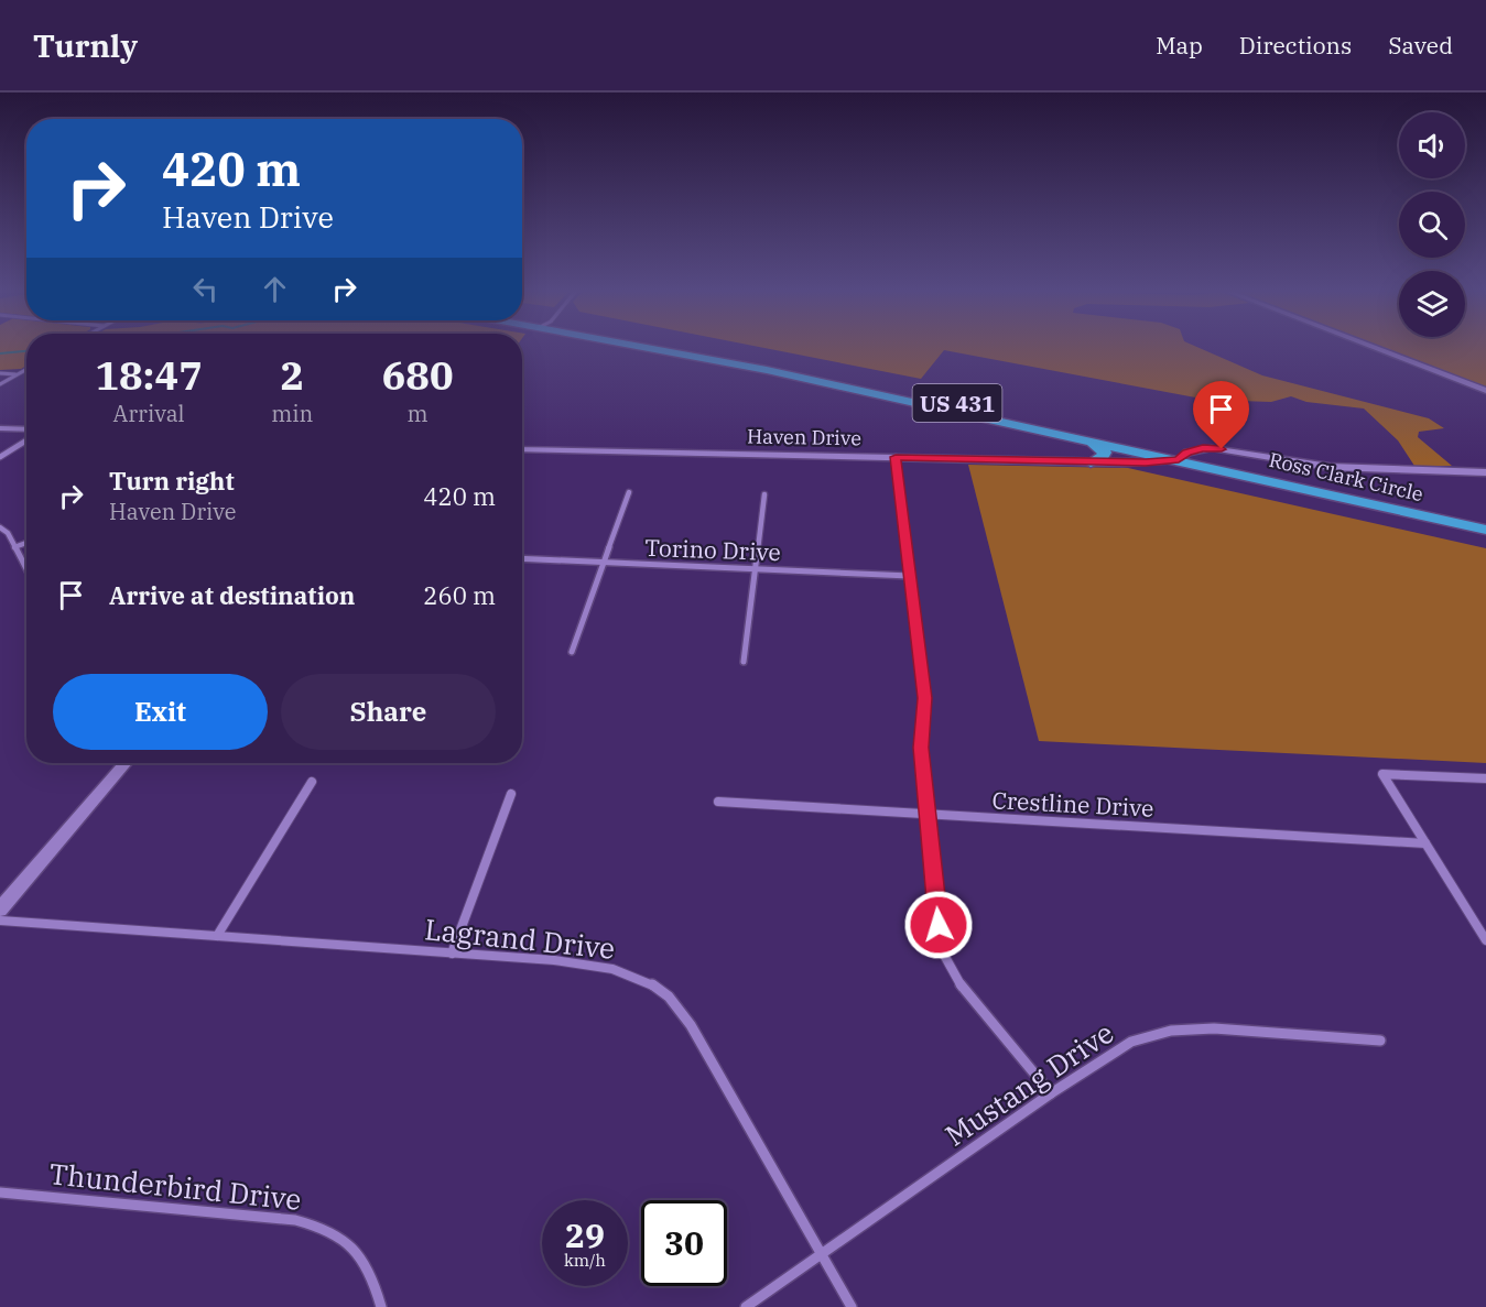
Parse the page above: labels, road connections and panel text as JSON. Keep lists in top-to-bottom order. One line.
{"streets":{"highway":["US 431","Ross Clark Circle"],"street":["Haven Drive","Torino Drive","Crestline Drive","Lagrand Drive","Mustang Drive","Thunderbird Drive"]},"crossings":[["Haven Drive","Ross Clark Circle"],["Lagrand Drive","Mustang Drive"]],"page":{"header":"Turnly","nav":["Map","Directions","Saved"],"turn":["420 m","Haven Drive"],"eta":["18:47","Arrival","2","min","680","m"],"list":[{"name":"Turn right","note":"Haven Drive","value":"420 m"},{"name":"Arrive at destination","value":"260 m"}],"buttons":["Exit","Share"],"speed":"29 km/h","limit":"30"}}
